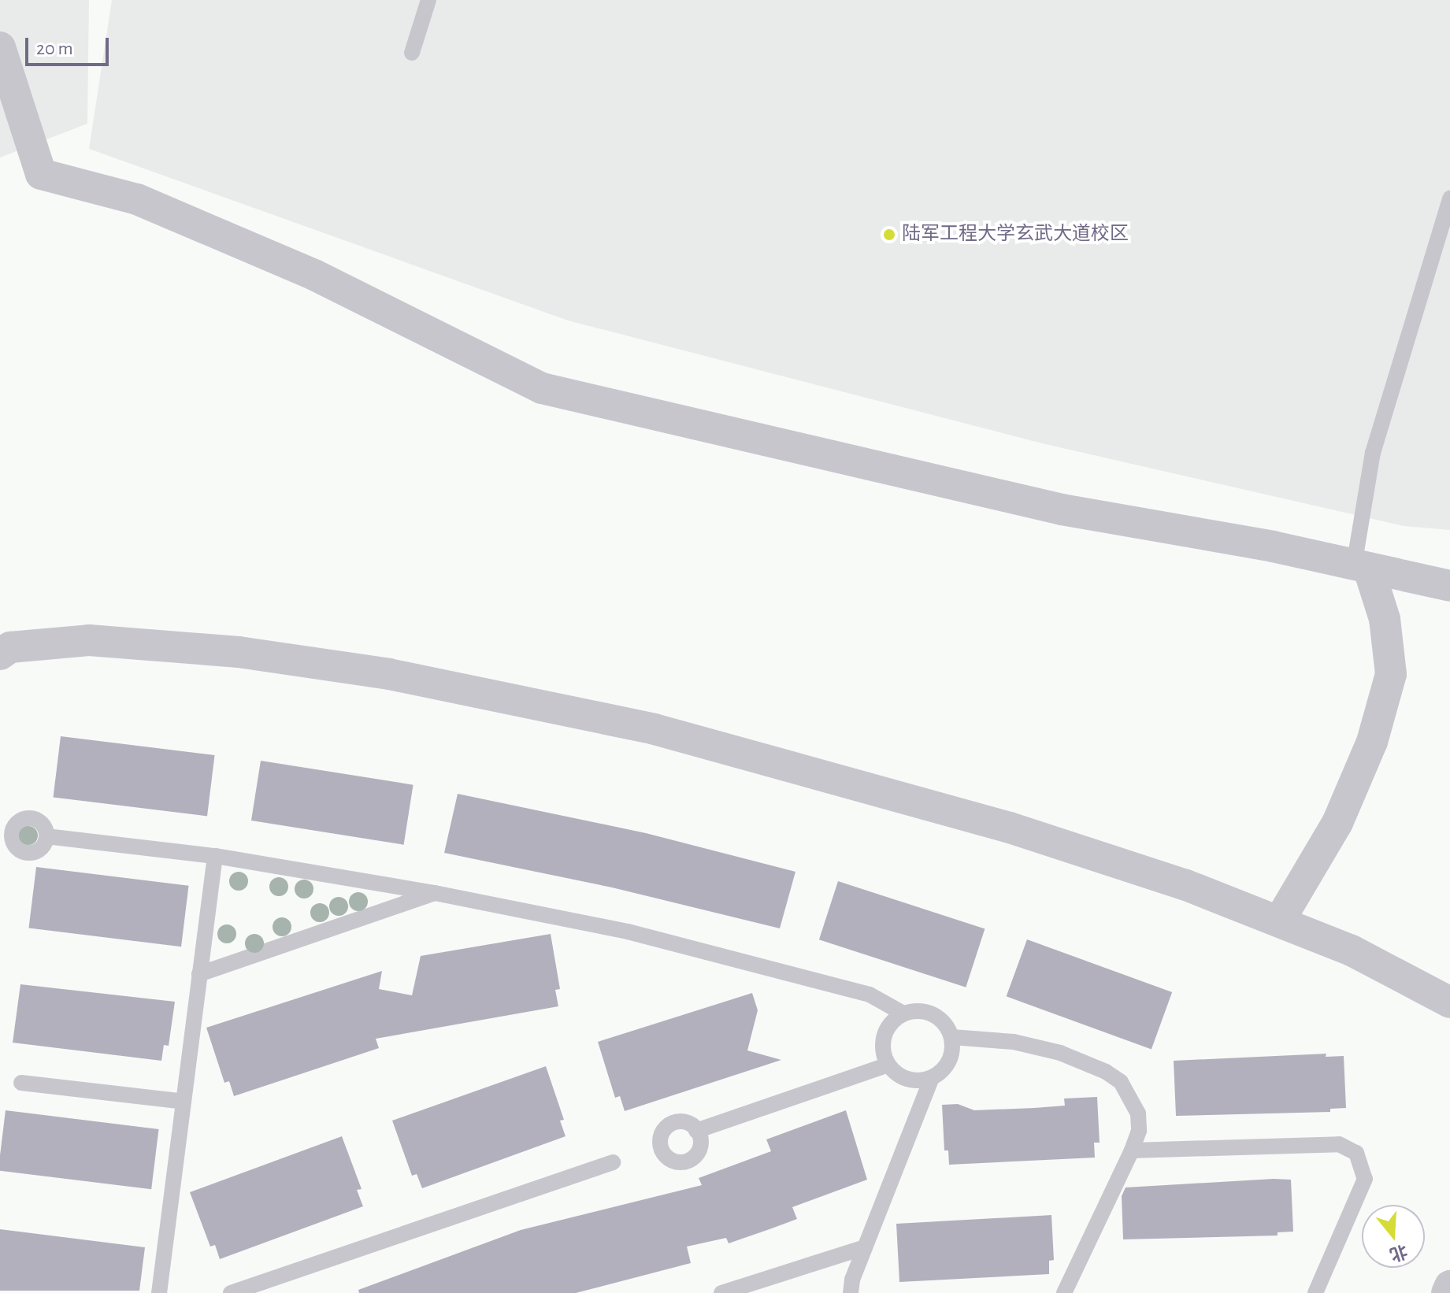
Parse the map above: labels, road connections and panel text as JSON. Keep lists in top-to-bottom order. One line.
{"places":["陆军工程大学玄武大道校区"],"scale_bar":"20 m","north":"bottom"}
